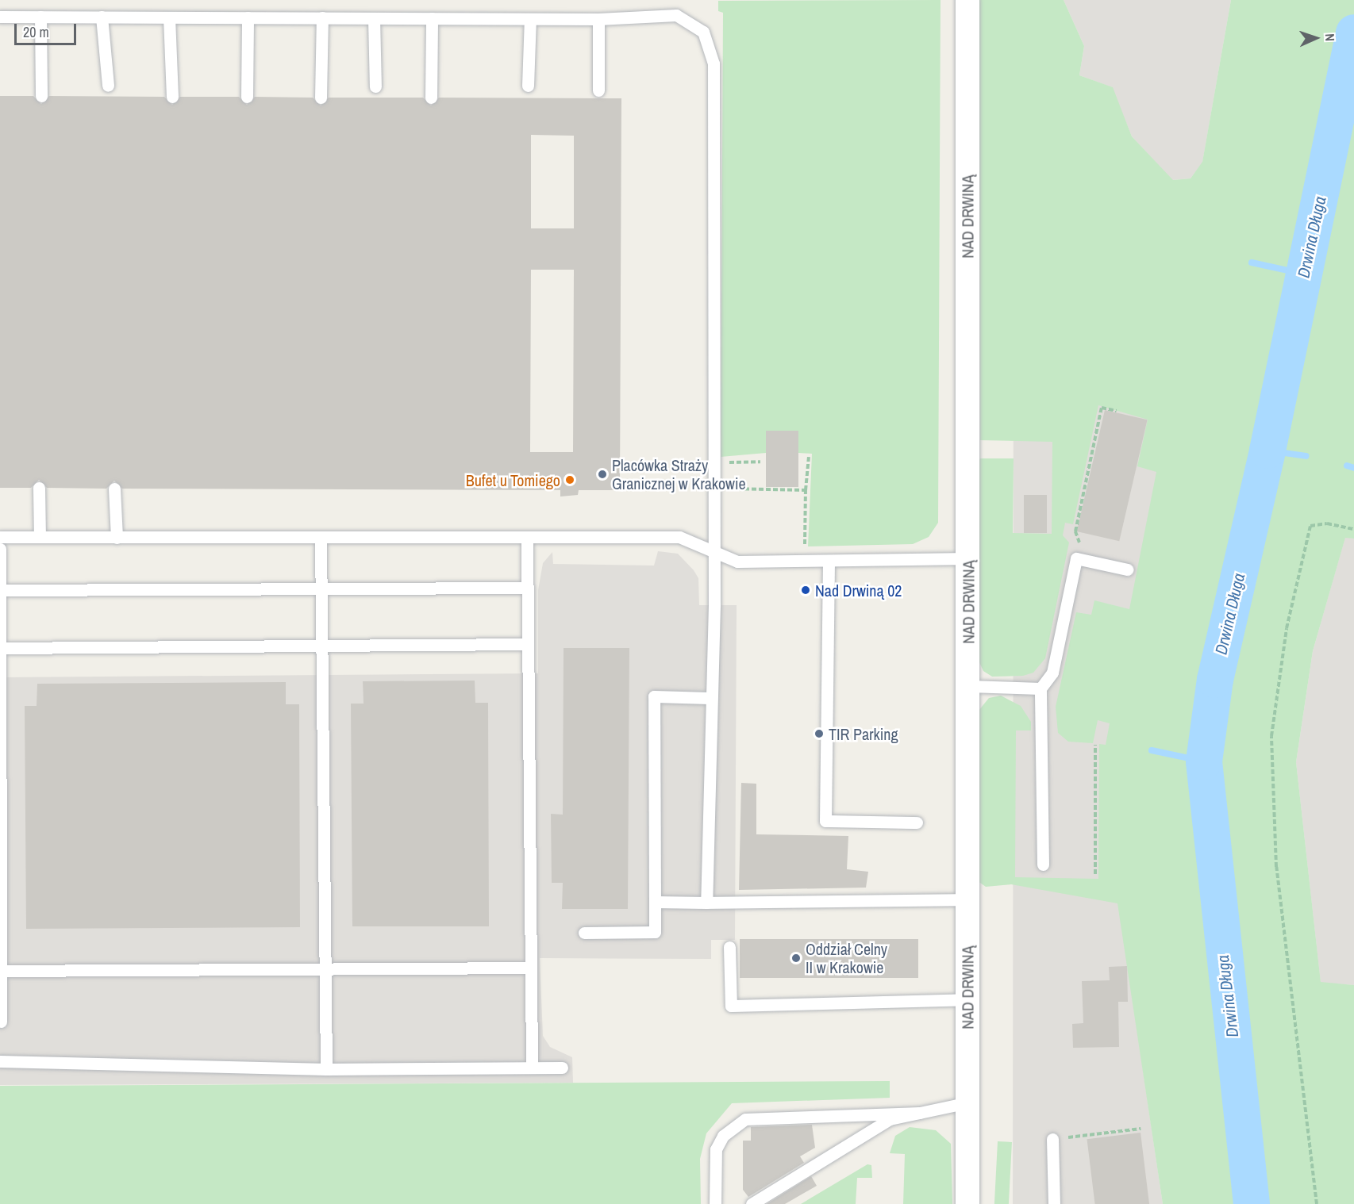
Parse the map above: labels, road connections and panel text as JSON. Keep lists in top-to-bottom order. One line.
{"streets":{"street":["NAD DRWINĄ"]},"water":["Drwina Długa"],"places":["Placówka Straży Granicznej w Krakowie","Bufet u Tomiego","Nad Drwiną 02","TIR Parking","Oddział Celny II w Krakowie"],"scale_bar":"20 m","north":"right"}
